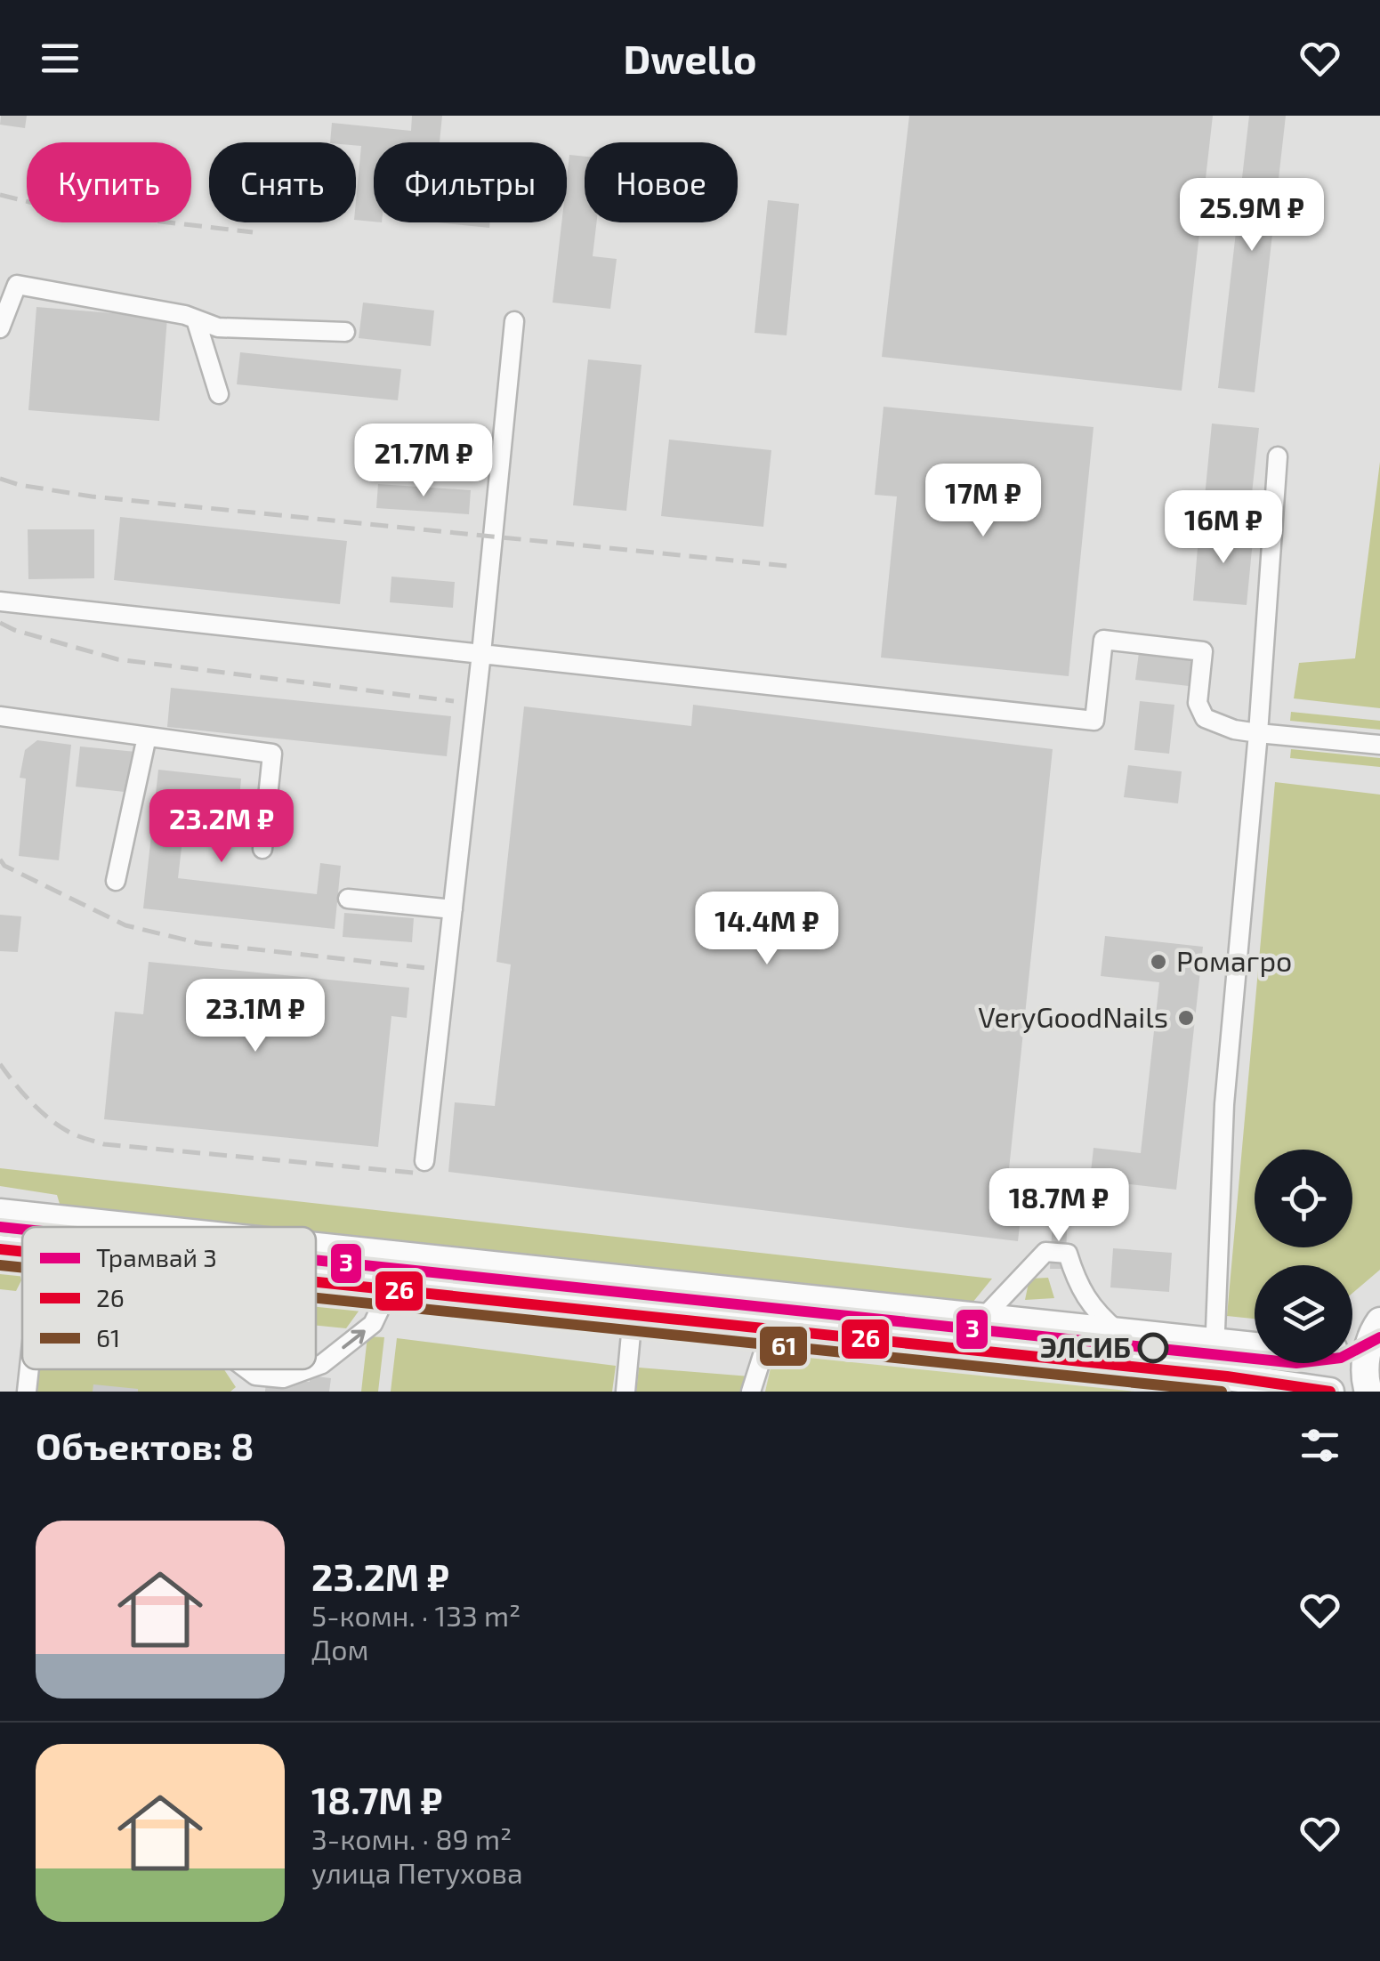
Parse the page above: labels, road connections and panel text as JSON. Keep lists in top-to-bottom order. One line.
{"places":["Ромагро","VeryGoodNails","ЭЛСИБ"],"lines":["tram line 3","transit line 26","transit line 61"],"legend":["Трамвай 3","26","61"],"page":{"header":"Dwello","chip":["Купить","Снять","Фильтры","Новое"],"price":["25.9M ₽","21.7M ₽","17M ₽","16M ₽","23.2M ₽","14.4M ₽","23.1M ₽","18.7M ₽"],"heading":"Объектов: 8","list":[{"name":"23.2M ₽","note":"5-комн. · 133 m² · Дом"},{"name":"18.7M ₽","note":"3-комн. · 89 m² · улица Петухова"}]}}
